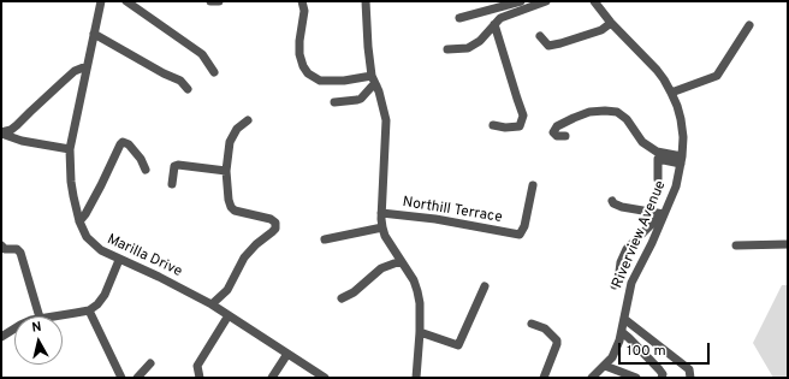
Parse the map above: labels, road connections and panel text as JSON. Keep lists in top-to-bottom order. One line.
{"streets":{"street":["Northill Terrace","Riverview Avenue","Marilla Drive"]},"scale_bar":"100 m","north":"top"}
